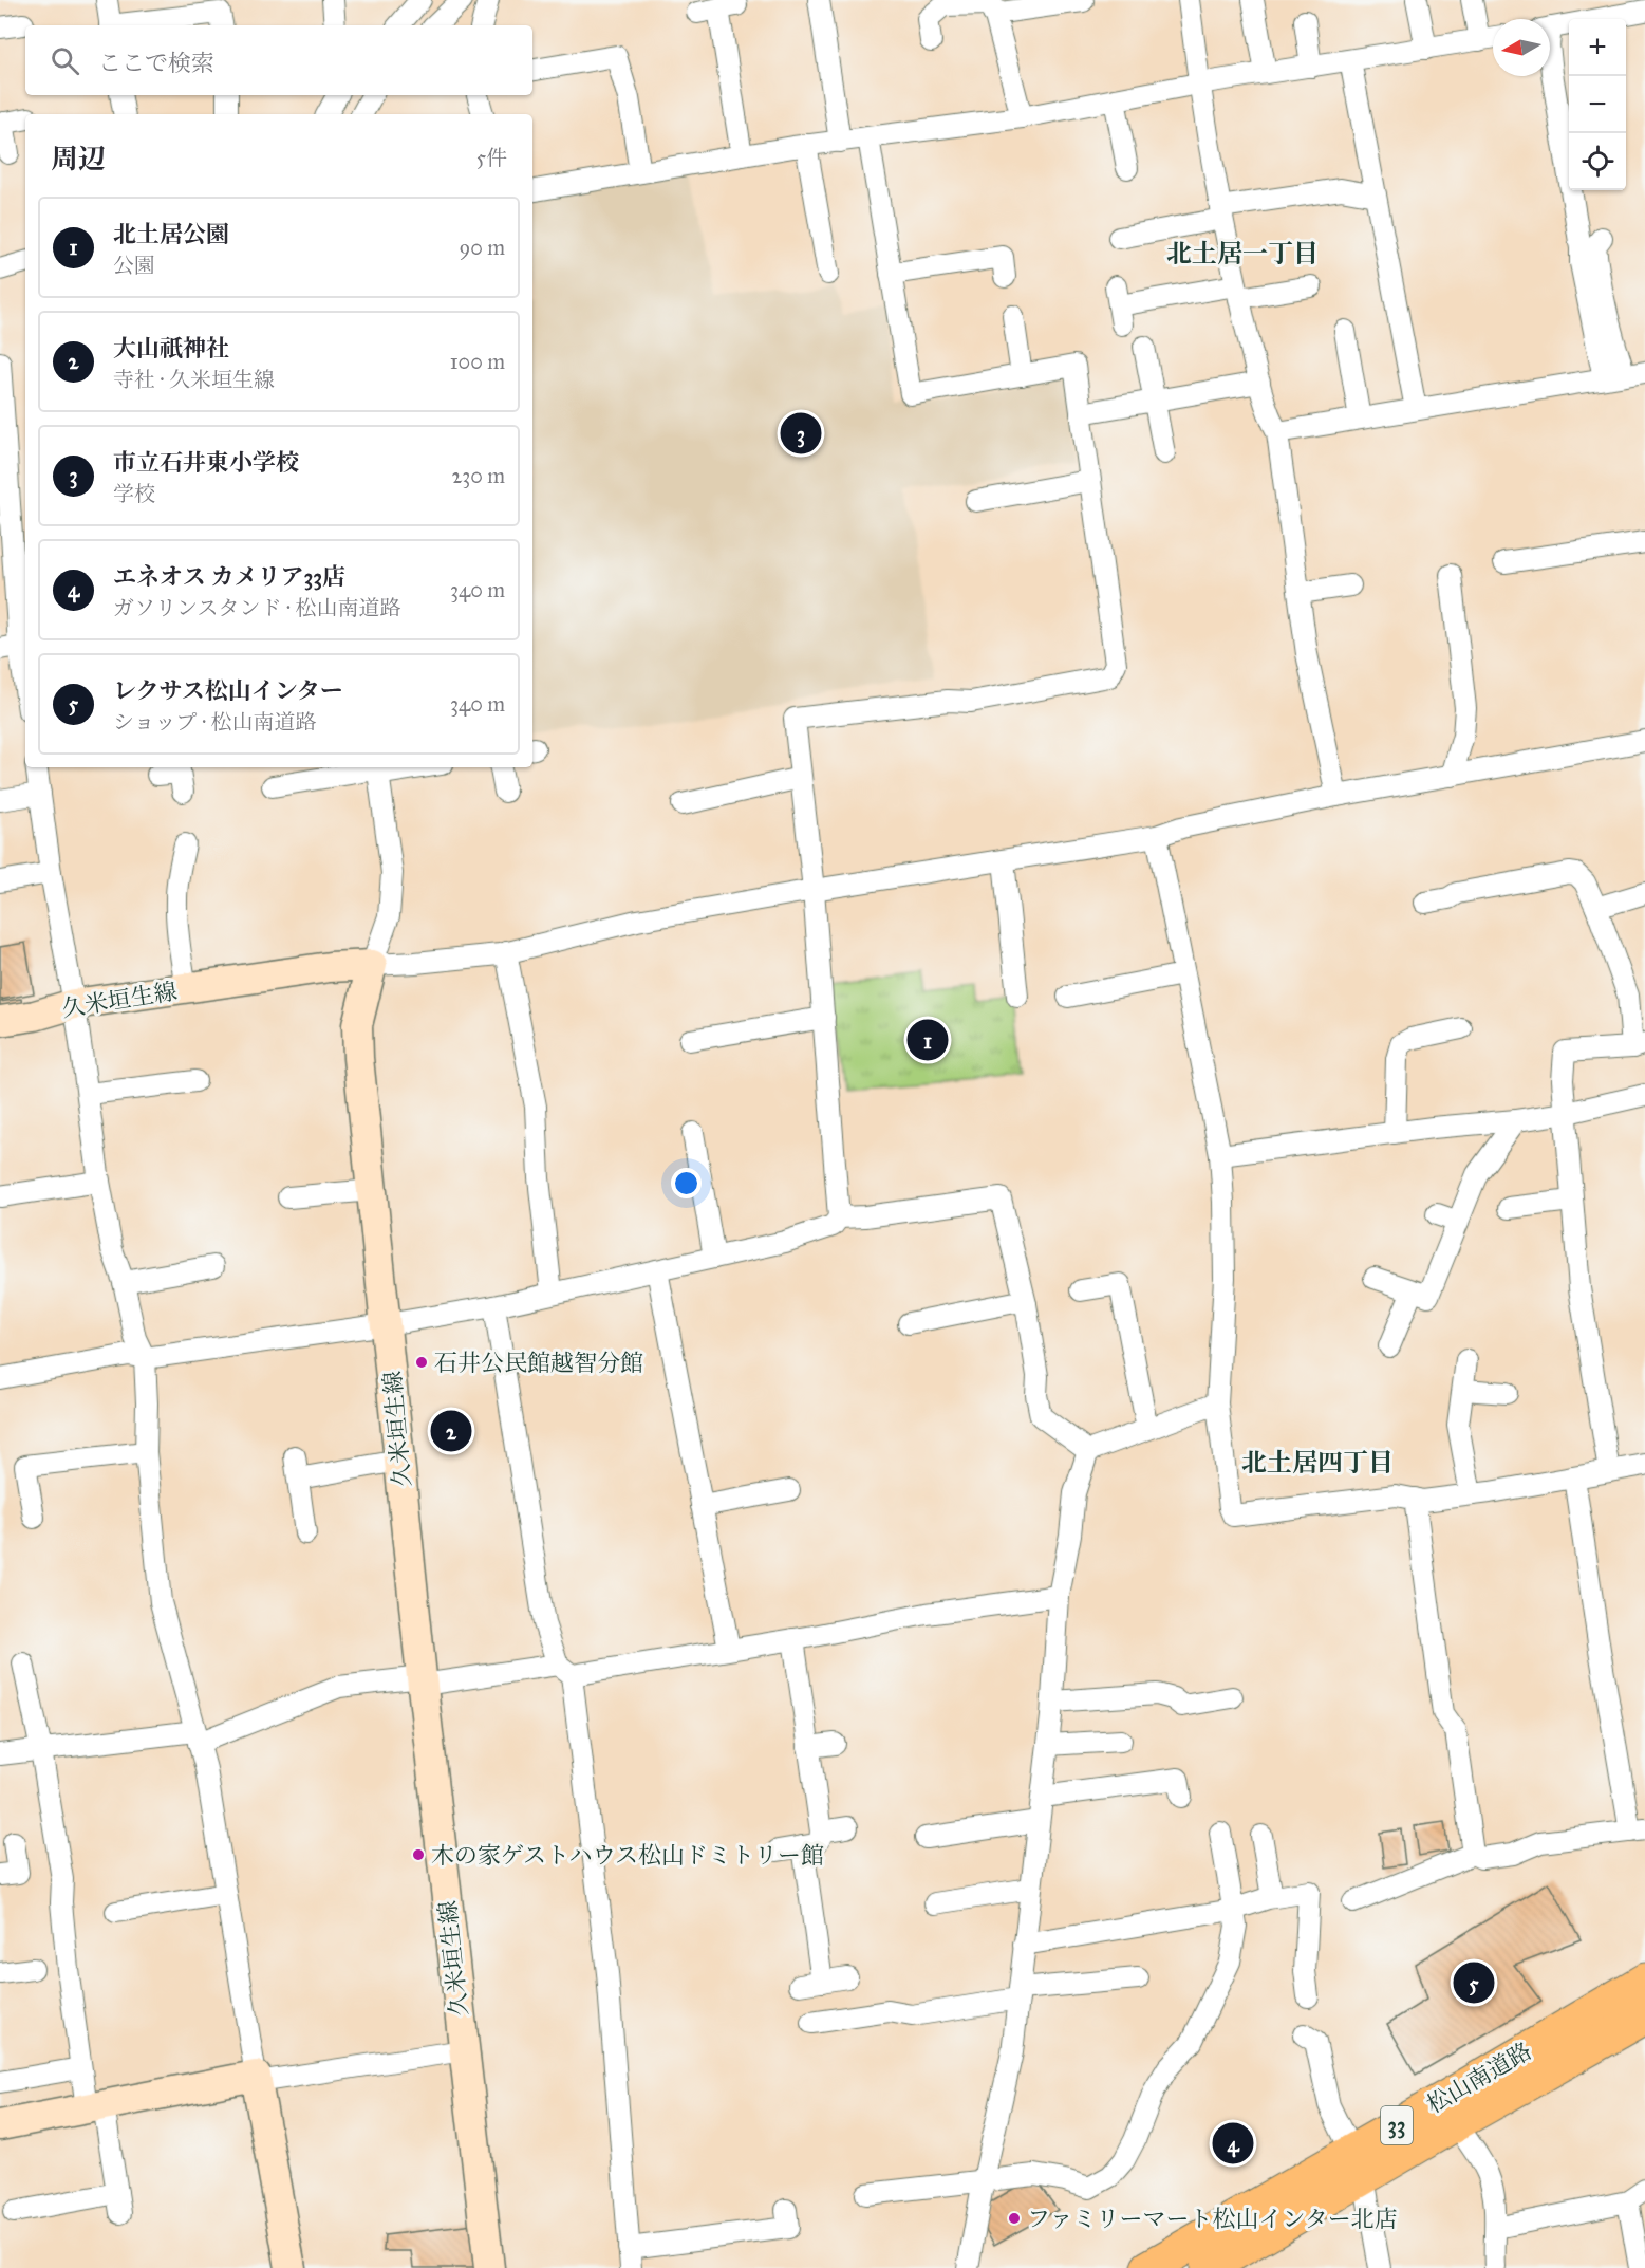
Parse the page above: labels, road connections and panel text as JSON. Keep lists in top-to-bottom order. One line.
{"streets":{"highway":["松山南道路","33"],"main road":["久米垣生線"]},"districts":["北土居一丁目","北土居四丁目"],"places":["石井公民館越智分館","木の家ゲストハウス松山ドミトリー館","ファミリーマート松山インター北店"],"north":"left","page":{"map_buttons":["+","−"],"search":"ここで検索","heading":["周辺","5件"],"list":[{"mark":"1","name":"北土居公園","note":"公園","value":"90 m"},{"mark":"2","name":"大山祇神社","note":"寺社 · 久米垣生線","value":"100 m"},{"mark":"3","name":"市立石井東小学校","note":"学校","value":"230 m"},{"mark":"4","name":"エネオス カメリア33店","note":"ガソリンスタンド · 松山南道路","value":"340 m"},{"mark":"5","name":"レクサス松山インター","note":"ショップ · 松山南道路","value":"340 m"}],"pins":["3","1","2","5","4"]}}
